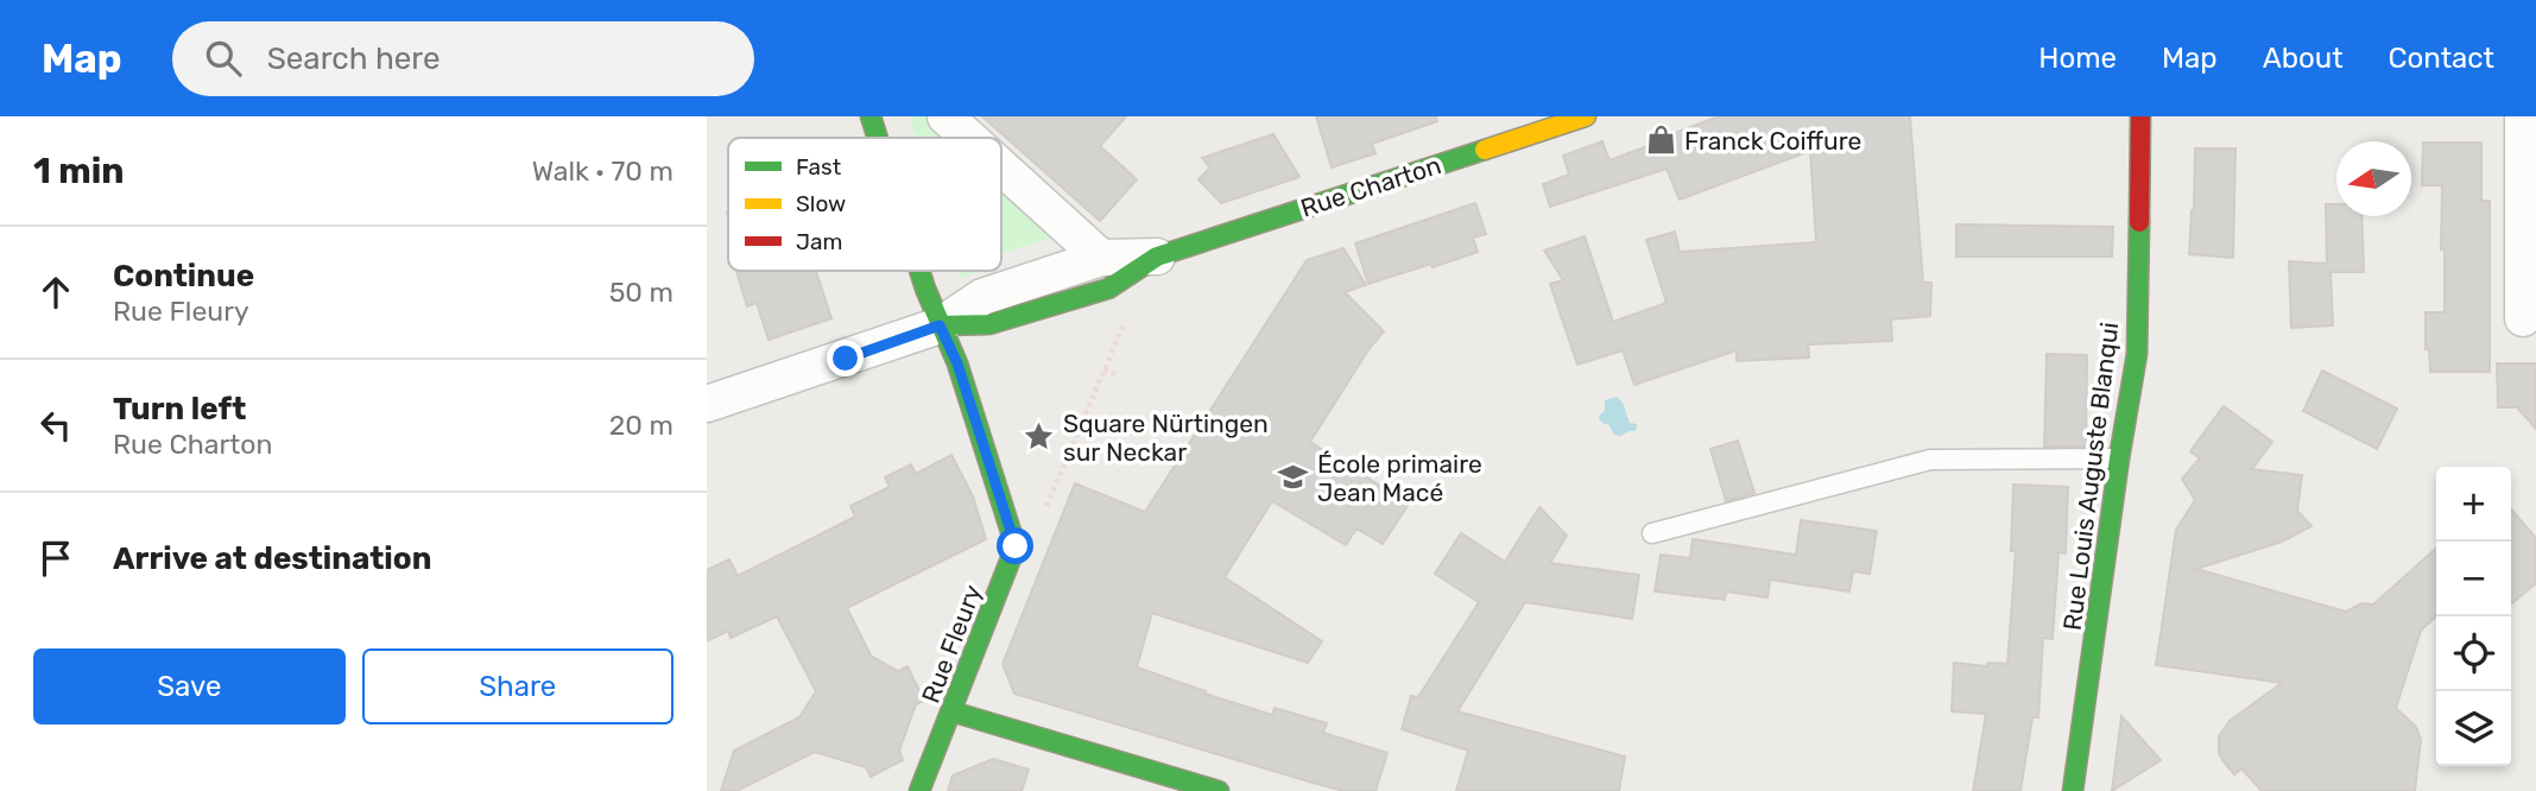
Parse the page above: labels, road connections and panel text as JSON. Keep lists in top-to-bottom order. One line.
{"streets":{"street":["Rue Charton","Rue Louis Auguste Blanqui","Rue Fleury"]},"places":{"shop":["Franck Coiffure"],"place":["Square Nürtingen sur Neckar"],"school or university":["École primaire Jean Macé"]},"legend":["Fast","Slow","Jam"],"north":"left","page":{"header":"Map","search":"Search here","nav":["Home","Map","About","Contact"],"heading":["1 min","Walk · 70 m"],"list":[["Continue","Rue Fleury","50 m"],["Turn left","Rue Charton","20 m"],"Arrive at destination"],"map_buttons":["+","−"],"buttons":["Save","Share"]}}
